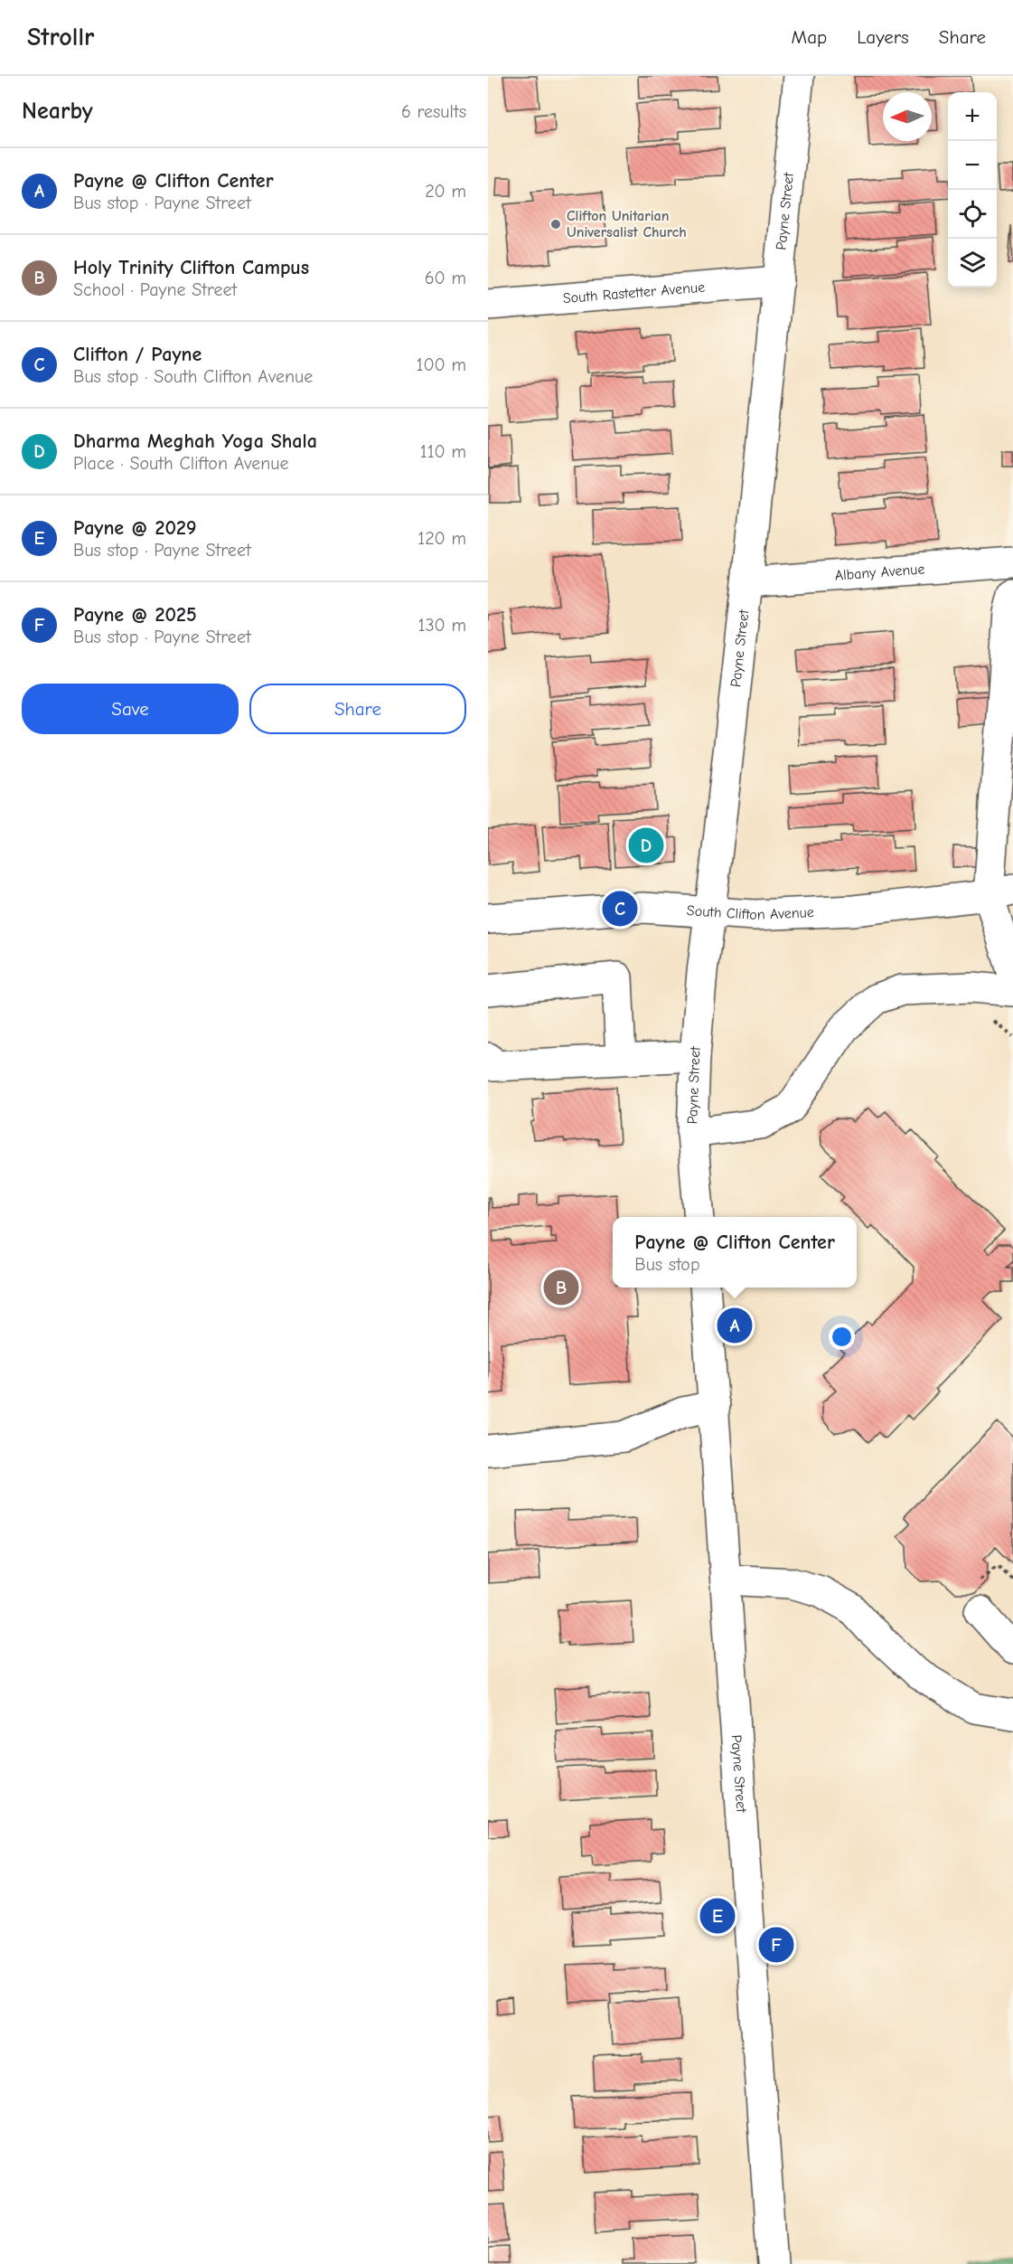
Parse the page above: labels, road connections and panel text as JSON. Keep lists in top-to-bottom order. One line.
{"streets":{"street":["Payne Street","South Rastetter Avenue","Albany Avenue","South Clifton Avenue"]},"crossings":[["Payne Street","South Rastetter Avenue"],["Payne Street","Albany Avenue"],["Payne Street","South Clifton Avenue"]],"places":["Clifton Unitarian Universalist Church"],"north":"left","page":{"header":"Strollr","nav":["Map","Layers","Share"],"heading":["Nearby","6 results"],"map_buttons":["+","−"],"list":[{"mark":"A","name":"Payne @ Clifton Center","note":"Bus stop · Payne Street","value":"20 m"},{"mark":"B","name":"Holy Trinity Clifton Campus","note":"School · Payne Street","value":"60 m"},{"mark":"C","name":"Clifton / Payne","note":"Bus stop · South Clifton Avenue","value":"100 m"},{"mark":"D","name":"Dharma Meghah Yoga Shala","note":"Place · South Clifton Avenue","value":"110 m"},{"mark":"E","name":"Payne @ 2029","note":"Bus stop · Payne Street","value":"120 m"},{"mark":"F","name":"Payne @ 2025","note":"Bus stop · Payne Street","value":"130 m"}],"buttons":["Save","Share"],"pins":["D","C","B","A","E","F"],"popup":["Payne @ Clifton Center","Bus stop"]}}
